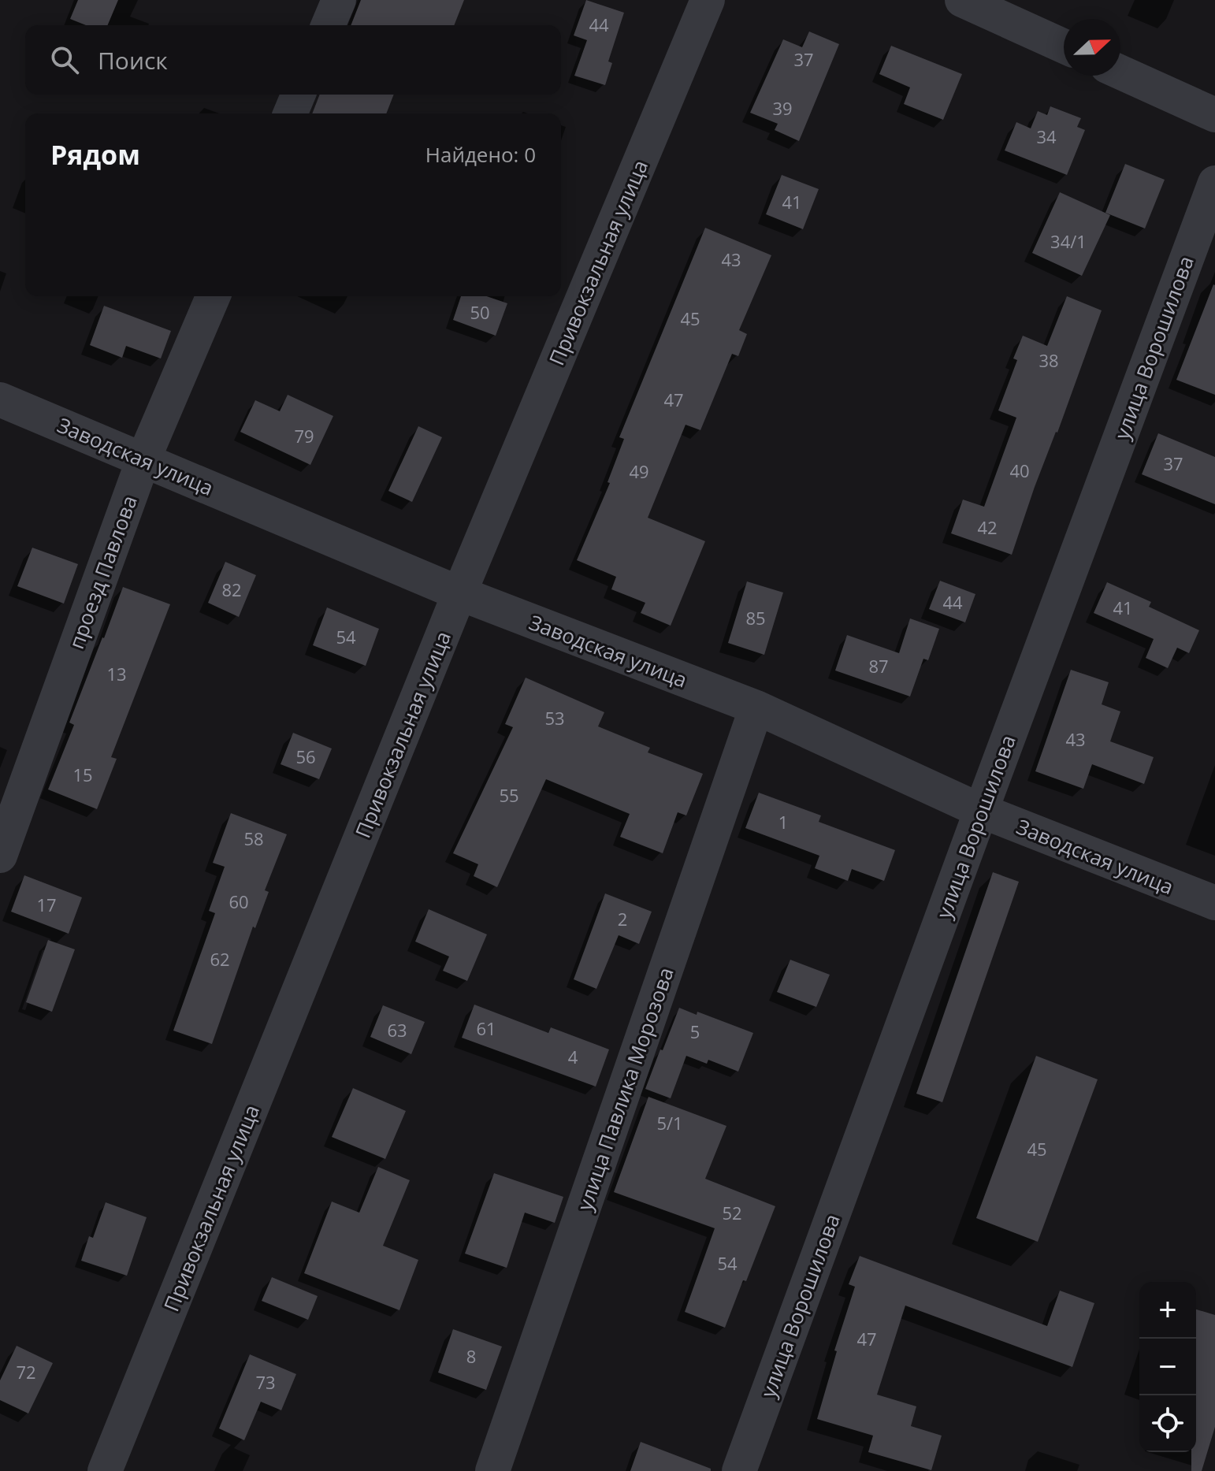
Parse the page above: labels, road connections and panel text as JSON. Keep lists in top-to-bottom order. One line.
{"streets":{"street":["Привокзальная улица","улица Ворошилова","Заводская улица","проезд Павлова","улица Павлика Морозова"]},"crossings":[["Привокзальная улица","Заводская улица"],["улица Ворошилова","Заводская улица"],["Заводская улица","проезд Павлова"],["Заводская улица","улица Павлика Морозова"]],"house_numbers":["44","37","39","34","41","34/1","43","50","45","38","47","79","37","40","49","42","82","44","41","85","54","87","13","53","43","56","15","55","1","58","60","17","2","62","61","63","5","4","5/1","45","52","54","47","8","72","73"],"north":"right","page":{"search":"Поиск","heading":["Рядом","Найдено: 0"],"map_buttons":["+","−"]}}
